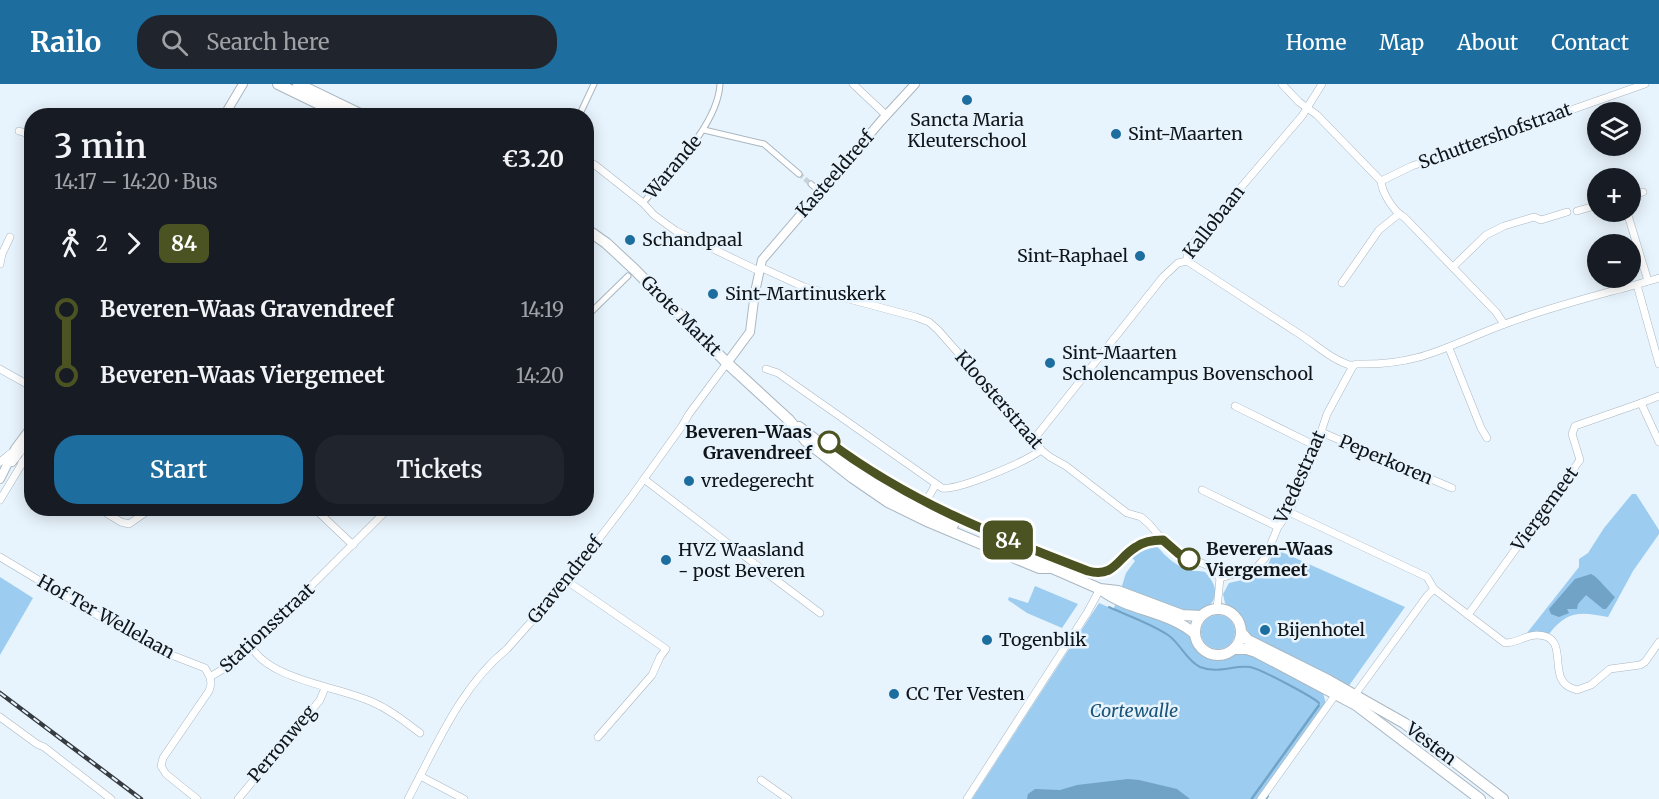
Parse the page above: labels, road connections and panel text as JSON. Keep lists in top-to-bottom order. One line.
{"streets":{"main road":["Grote Markt","Vesten"],"street":["Schuttershofstraat","Warande","Kasteeldreef","Kallobaan","Kloosterstraat","Peperkoren","Vredestraat","Viergemeet","Gravendreef","Hof Ter Wellelaan","Stationsstraat","Perronweg"]},"crossings":[["Kasteeldreef","Grote Markt"],["Kasteeldreef","Kloosterstraat"],["Kallobaan","Kloosterstraat"],["Grote Markt","Kloosterstraat"],["Grote Markt","Gravendreef"],["Kloosterstraat","Vredestraat"],["Peperkoren","Vredestraat"],["Hof Ter Wellelaan","Stationsstraat"]],"parks":["Cortewalle"],"places":["Sancta Maria Kleuterschool","Sint-Maarten","Schandpaal","Sint-Raphael","Sint-Martinuskerk","Sint-Maarten Scholencampus Bovenschool","Beveren-Waas Gravendreef","vredegerecht","Beveren-Waas Viergemeet","HVZ Waasland - post Beveren","Bijenhotel","Togenblik","CC Ter Vesten"],"lines":["bus line 84"],"page":{"header":"Railo","search":"Search here","nav":["Home","Map","About","Contact"],"on_map":"84","map_buttons":["+","−"],"heading":["3 min","14:17 – 14:20 · Bus","€3.20"],"legs":["2","84"],"list":[{"name":"Beveren-Waas Gravendreef","value":"14:19"},{"name":"Beveren-Waas Viergemeet","value":"14:20"}],"buttons":["Start","Tickets"]}}
